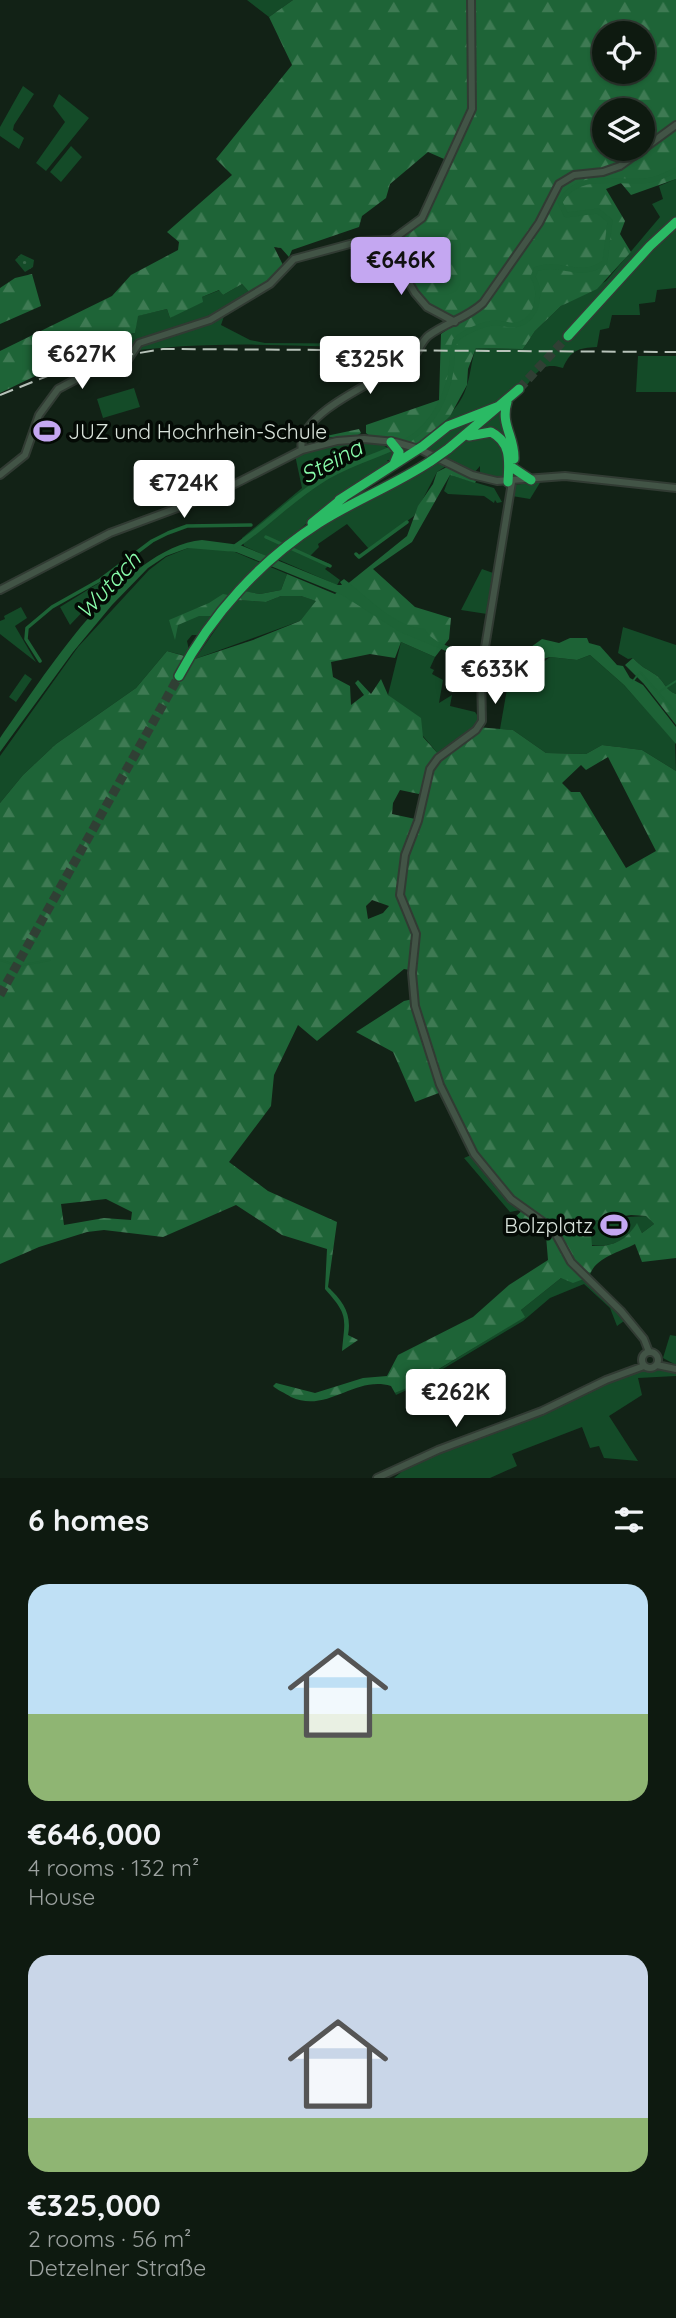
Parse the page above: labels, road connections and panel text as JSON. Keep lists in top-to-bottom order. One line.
{"water":["Steina","Wutach"],"places":{"sports":["JUZ und Hochrhein-Schule","Bolzplatz"]},"page":{"price":["€646K","€627K","€325K","€724K","€633K","€262K"],"heading":"6 homes","list":[{"name":"€646,000","note":"4 rooms · 132 m² · House"},{"name":"€325,000","note":"2 rooms · 56 m² · Detzelner Straße"}]}}
